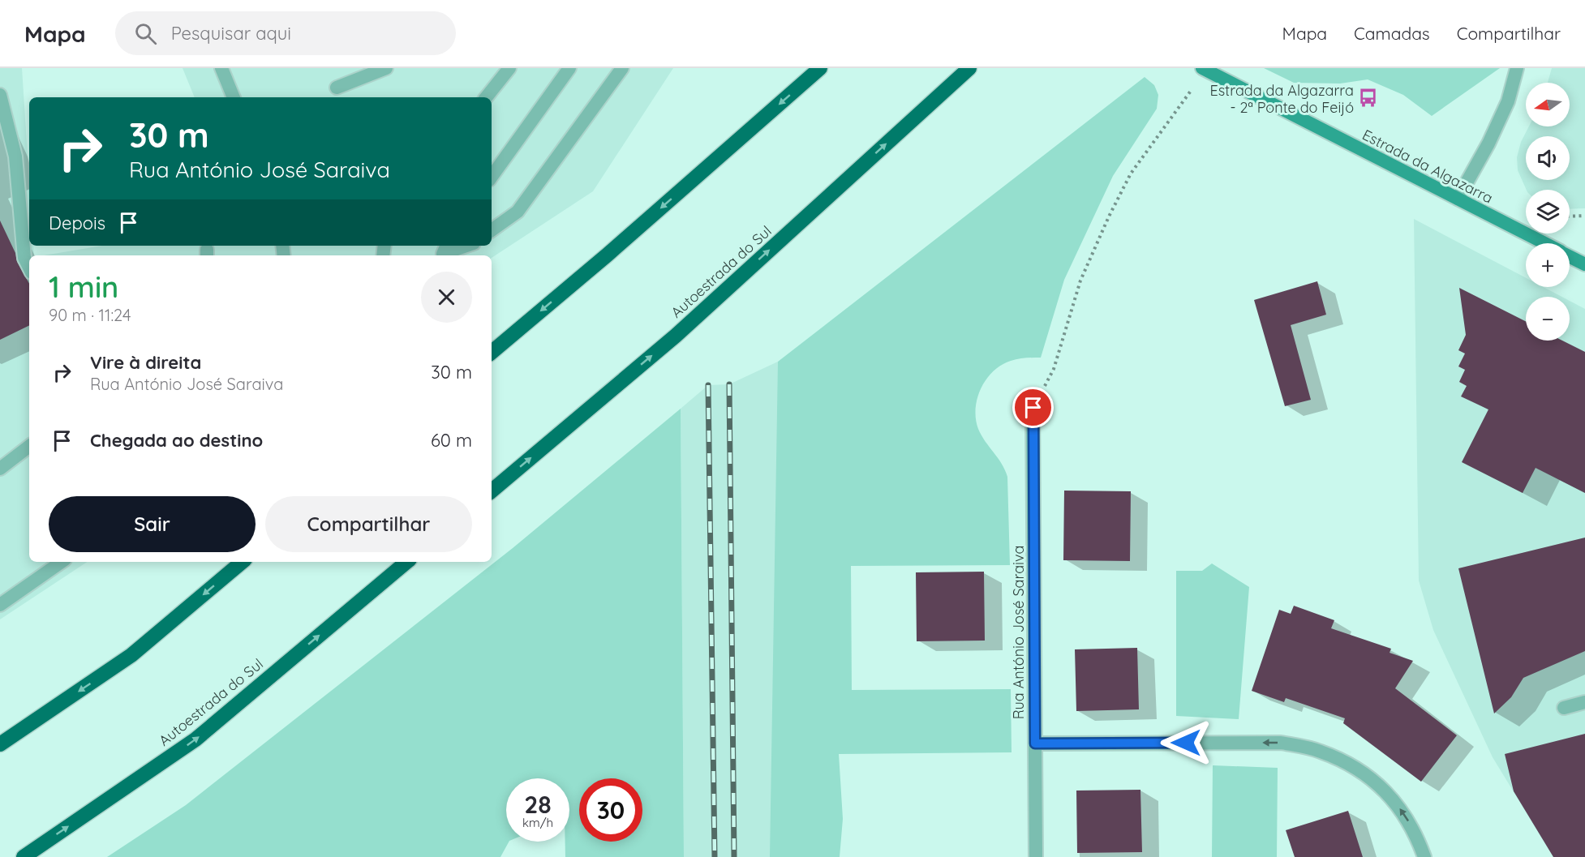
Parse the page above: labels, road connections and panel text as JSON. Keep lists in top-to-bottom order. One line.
{"streets":{"highway":["Autoestrada do Sul"],"main road":["Estrada da Algazarra"],"street":["Rua António José Saraiva"]},"places":{"bus stop":["Estrada da Algazarra - 2ª Ponte do Feijó"]},"north":"left","page":{"header":"Mapa","search":"Pesquisar aqui","nav":["Mapa","Camadas","Compartilhar"],"map_buttons":["+","−"],"turn":["30 m","Rua António José Saraiva"],"then":"Depois","heading":["1 min","90 m · 11:24"],"list":[{"name":"Vire à direita","note":"Rua António José Saraiva","value":"30 m"},{"name":"Chegada ao destino","value":"60 m"}],"buttons":["Sair","Compartilhar"],"speed":"28 km/h","limit":"30"}}
